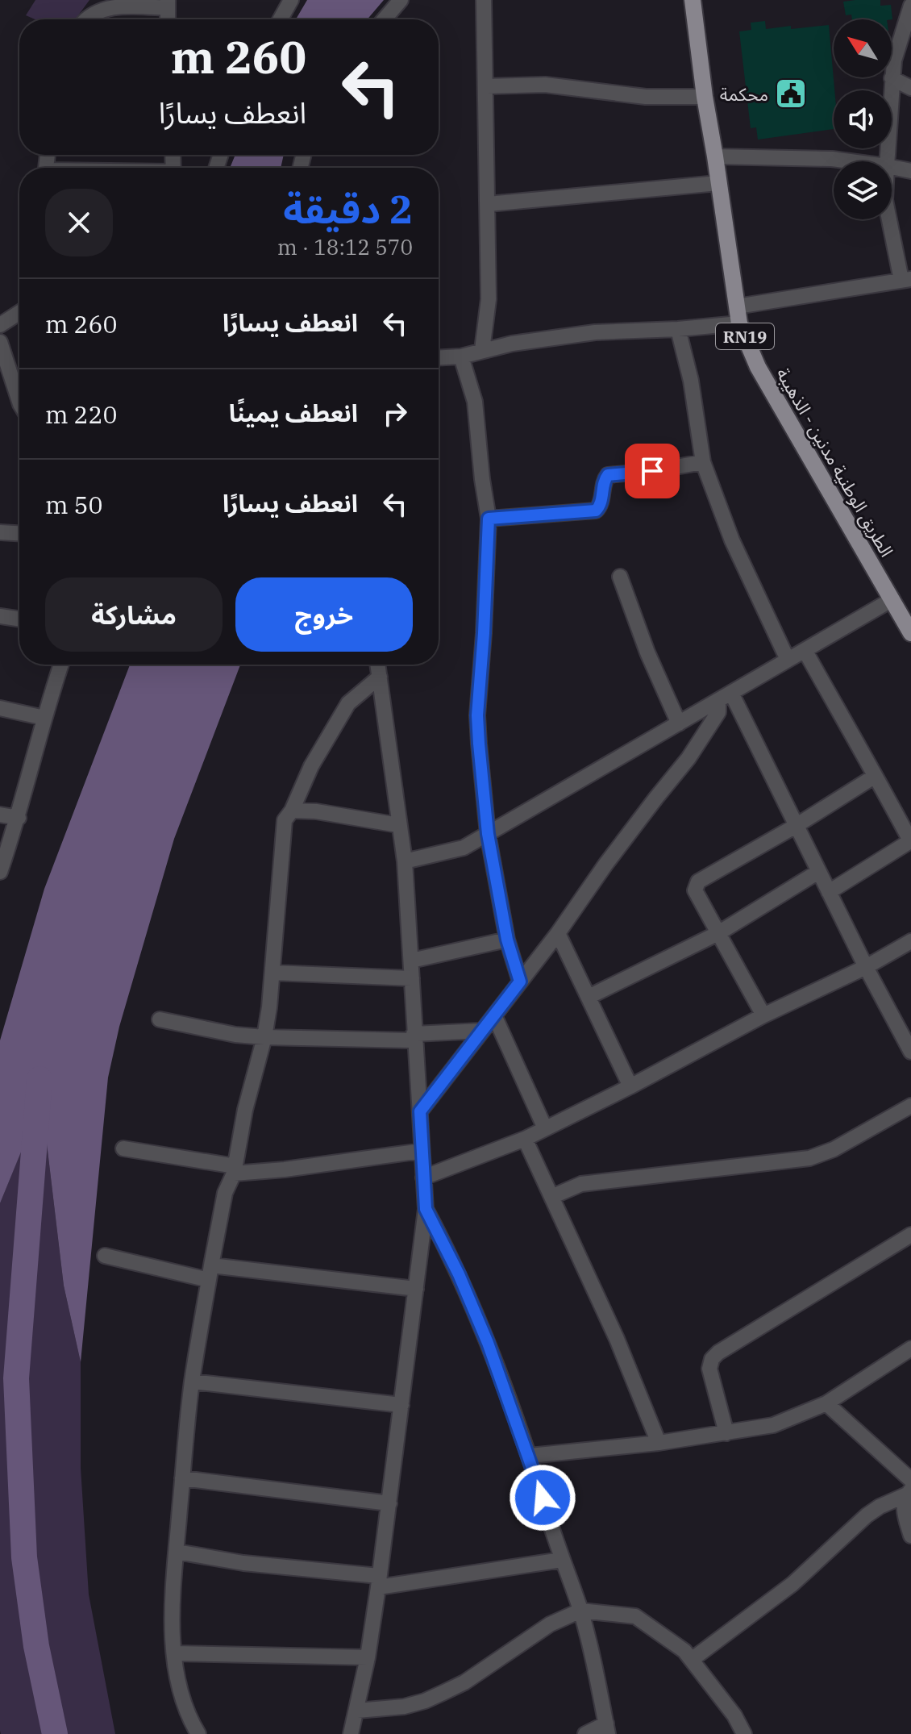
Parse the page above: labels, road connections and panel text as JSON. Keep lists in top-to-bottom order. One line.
{"streets":{"main road":["RN19","الطريق الوطنية مدنين - الذهيبة"]},"places":{"public building":["محكمة"]},"north":"top left","page":{"turn":["260 m","انعطف يسارًا"],"heading":["2 دقيقة","570 m · 18:12"],"list":[{"name":"انعطف يسارًا","value":"260 m"},{"name":"انعطف يمينًا","value":"220 m"},{"name":"انعطف يسارًا","value":"50 m"}],"buttons":["خروج","مشاركة"]}}
